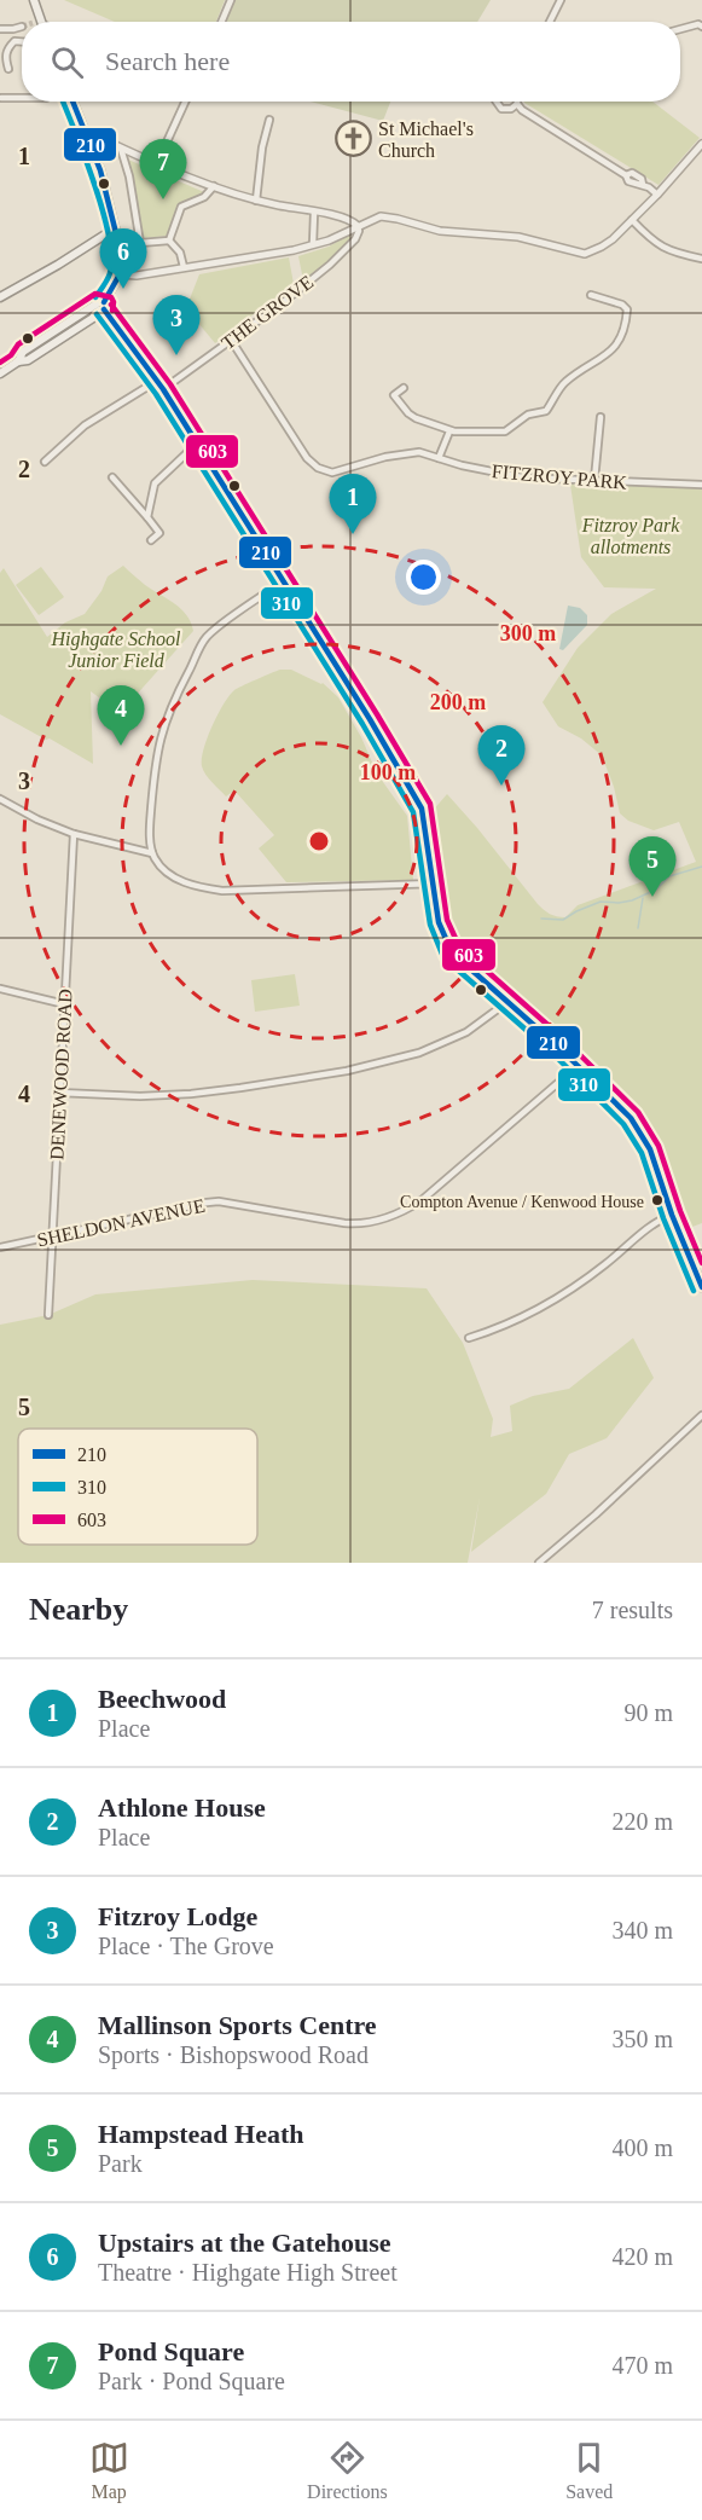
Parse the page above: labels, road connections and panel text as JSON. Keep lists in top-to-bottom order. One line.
{"streets":{"street":["THE GROVE","FITZROY PARK","DENEWOOD ROAD","SHELDON AVENUE"]},"crossings":[["THE GROVE","FITZROY PARK"],["DENEWOOD ROAD","SHELDON AVENUE"]],"parks":["Fitzroy Park allotments","Highgate School Junior Field"],"places":{"church":["St Michael's Church"],"other":["Compton Avenue / Kenwood House"]},"lines":["transit line 210","transit line 310","transit line 603"],"legend":["210","310","603"],"page":{"search":"Search here","pins":["7","6","3","1","4","2","5"],"heading":["Nearby","7 results"],"list":[{"mark":"1","name":"Beechwood","note":"Place","value":"90 m"},{"mark":"2","name":"Athlone House","note":"Place","value":"220 m"},{"mark":"3","name":"Fitzroy Lodge","note":"Place · The Grove","value":"340 m"},{"mark":"4","name":"Mallinson Sports Centre","note":"Sports · Bishopswood Road","value":"350 m"},{"mark":"5","name":"Hampstead Heath","note":"Park","value":"400 m"},{"mark":"6","name":"Upstairs at the Gatehouse","note":"Theatre · Highgate High Street","value":"420 m"},{"mark":"7","name":"Pond Square","note":"Park · Pond Square","value":"470 m"}],"nav":["Map","Directions","Saved"]},"grid":{"rows":["1","2","3","4","5"]},"rings":["300 m","200 m","100 m"]}
